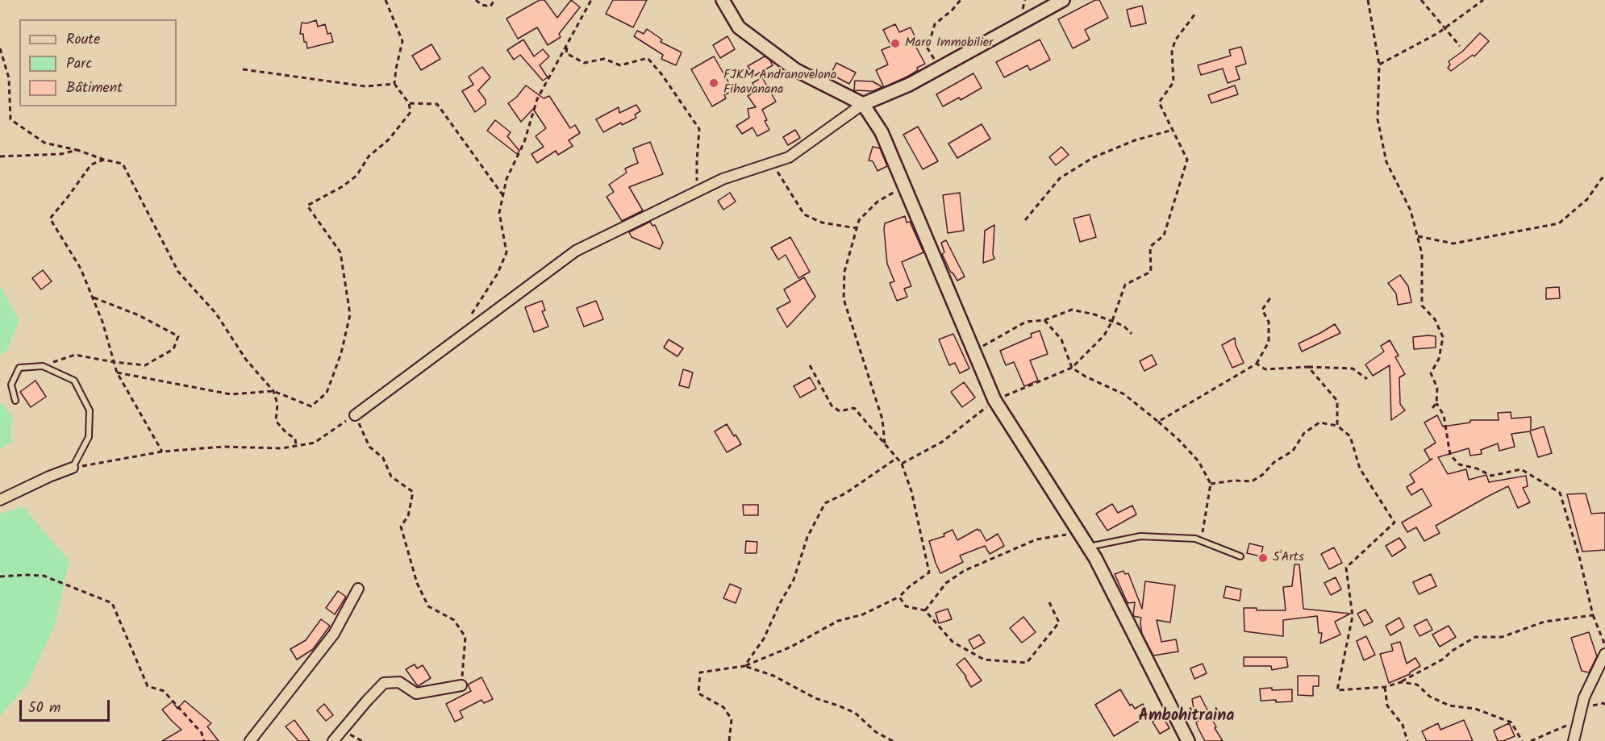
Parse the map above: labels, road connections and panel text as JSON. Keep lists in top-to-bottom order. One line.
{"districts":["Ambohitraina"],"places":["Maro Immobilier","FJKM Andranovelona Fihavanana","S'Arts"],"legend":["Route","Parc","Bâtiment"],"scale_bar":"50 m"}
